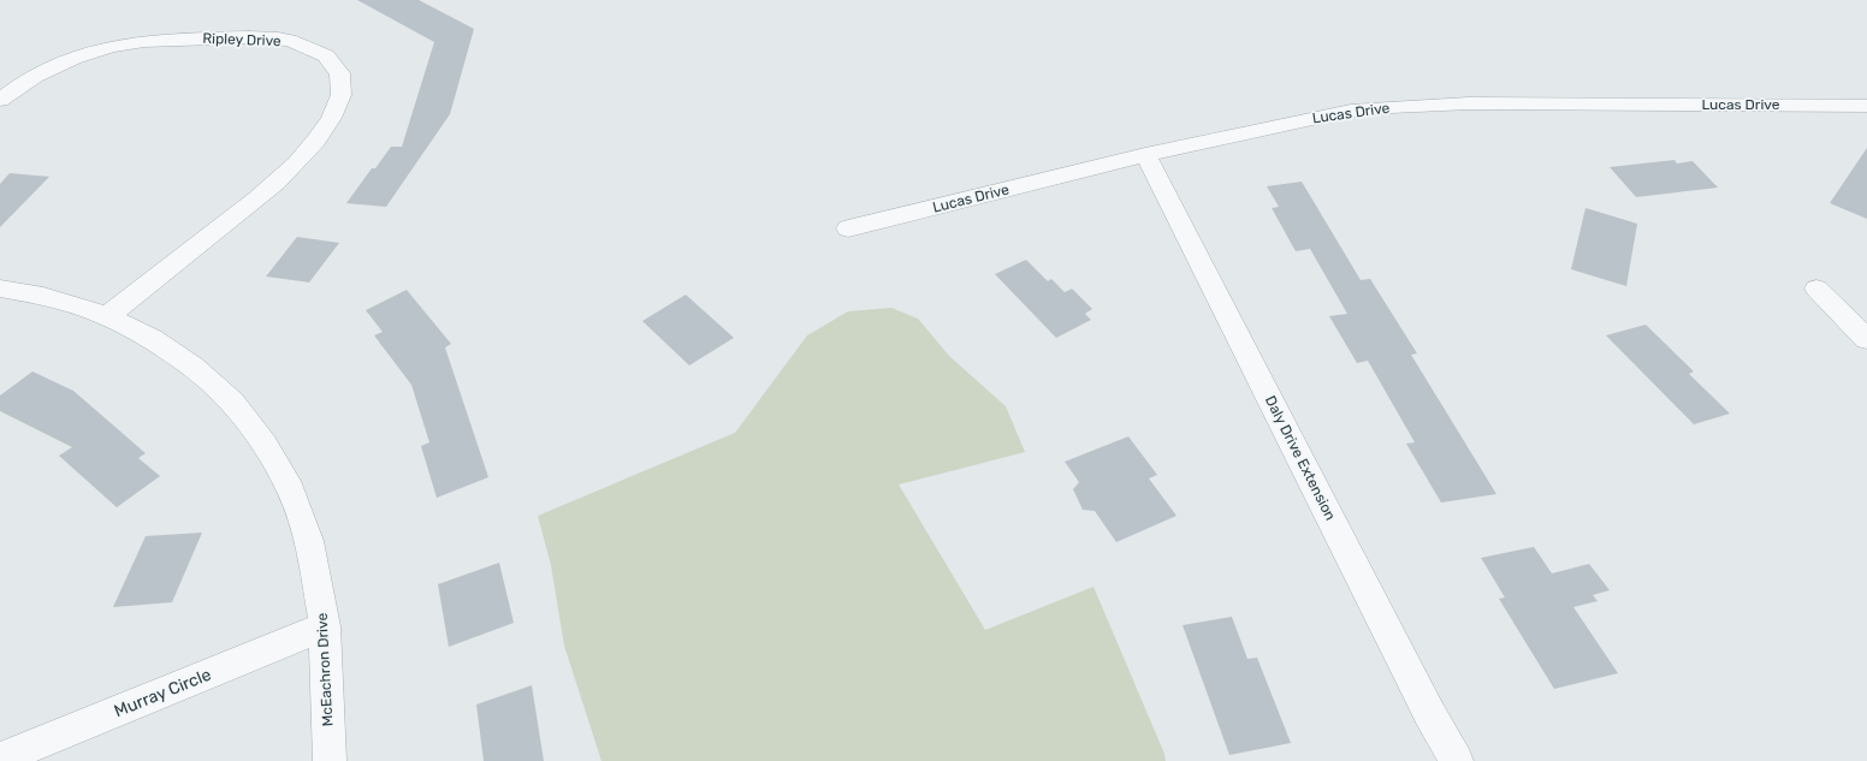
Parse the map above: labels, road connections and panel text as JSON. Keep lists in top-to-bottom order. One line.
{"streets":{"street":["Ripley Drive","Lucas Drive","Daly Drive Extension","McEachron Drive","Murray Circle"]},"crossings":[["Ripley Drive","McEachron Drive"],["Lucas Drive","Daly Drive Extension"],["McEachron Drive","Murray Circle"]]}
